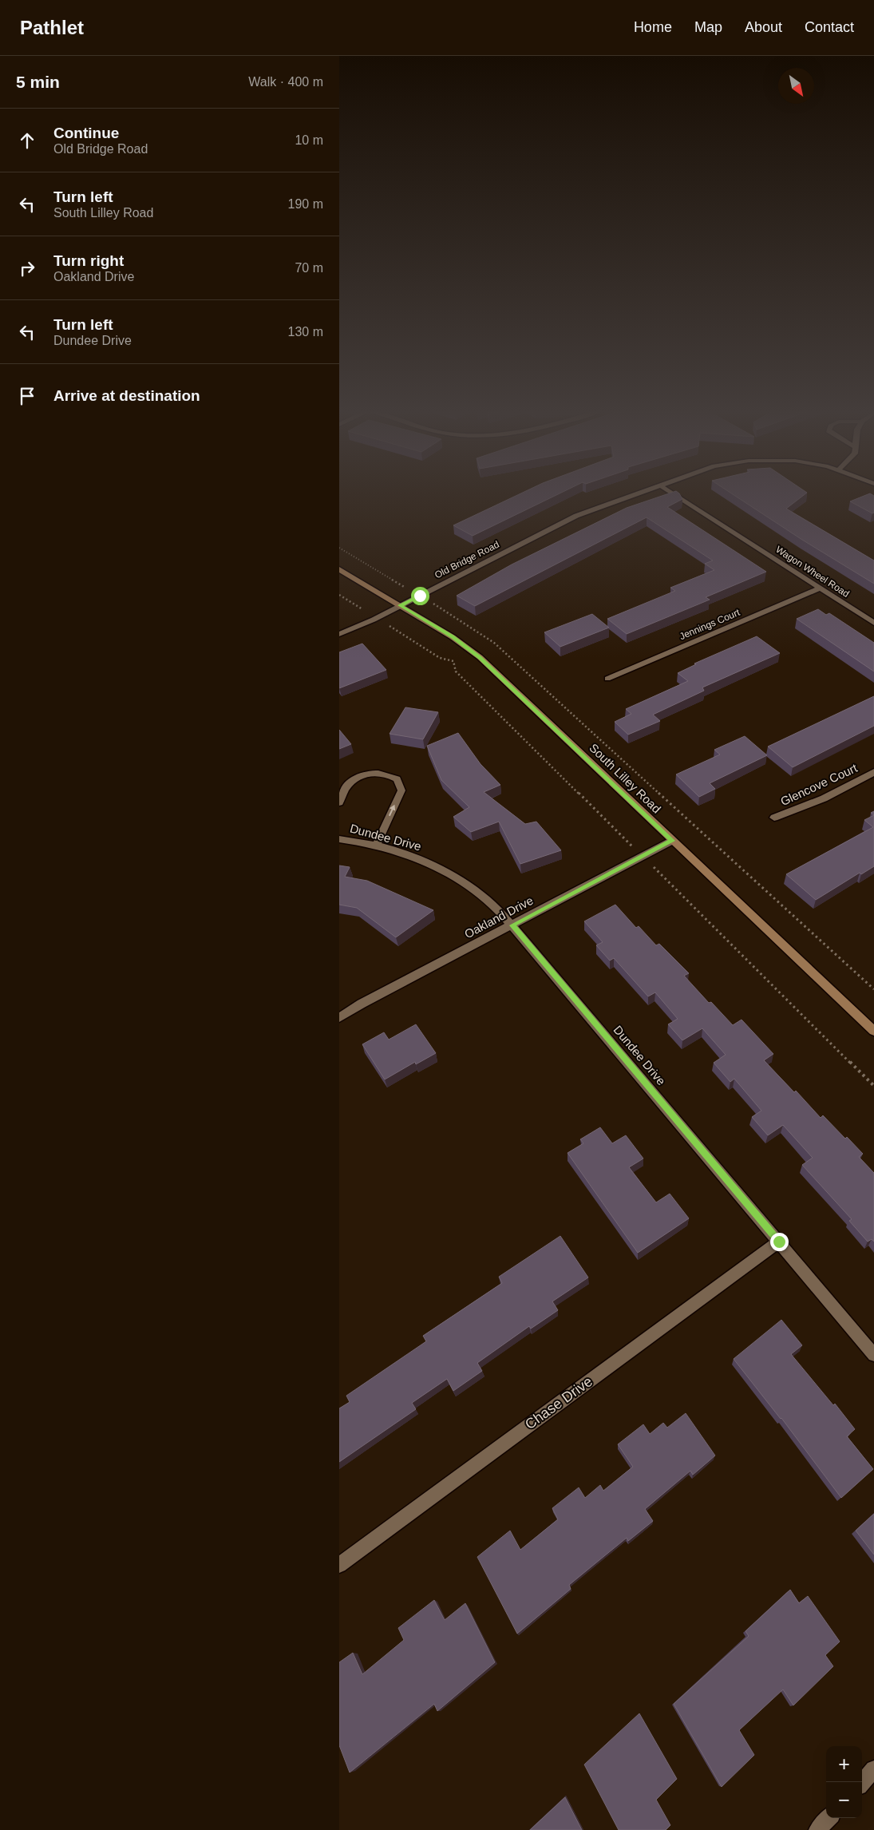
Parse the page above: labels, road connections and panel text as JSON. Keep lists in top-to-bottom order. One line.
{"streets":{"street":["Old Bridge Road","Wagon Wheel Road","Jennings Court","South Lilley Road","Glencove Court","Dundee Drive","Oakland Drive","Chase Drive"]},"crossings":[["Old Bridge Road","South Lilley Road"],["Wagon Wheel Road","Jennings Court"],["South Lilley Road","Oakland Drive"],["Dundee Drive","Oakland Drive"],["Dundee Drive","Chase Drive"]],"north":"bottom right","page":{"header":"Pathlet","nav":["Home","Map","About","Contact"],"heading":["5 min","Walk · 400 m"],"list":[["Continue","Old Bridge Road","10 m"],["Turn left","South Lilley Road","190 m"],["Turn right","Oakland Drive","70 m"],["Turn left","Dundee Drive","130 m"],"Arrive at destination"],"map_buttons":["+","−"]}}
